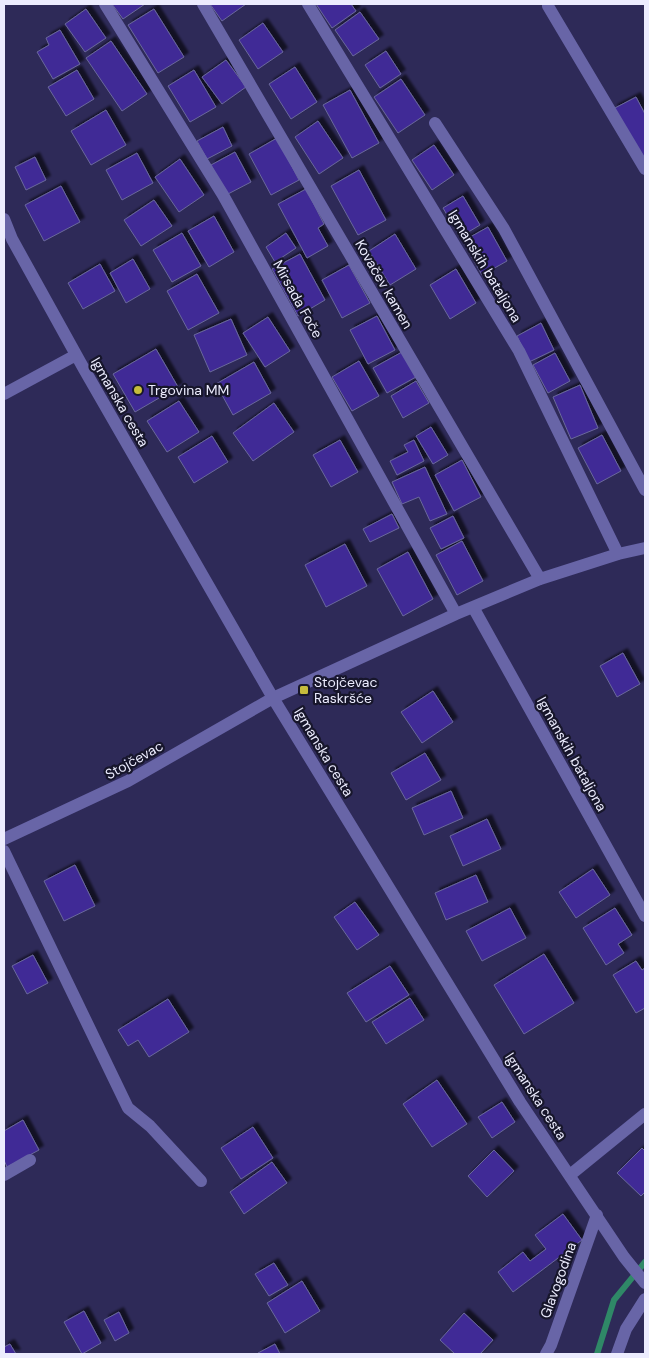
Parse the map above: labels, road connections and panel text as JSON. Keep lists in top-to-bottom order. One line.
{"streets":{"street":["Igmanskih bataljona","Kovačev kamen","Mirsada Foče","Igmanska cesta","Stojčevac","Glavogodina"]},"crossings":[["Igmanska cesta","Stojčevac"],["Igmanska cesta","Glavogodina"]],"places":{"other":["Trgovina MM"],"transit":["Stojčevac Raskršće"]}}
